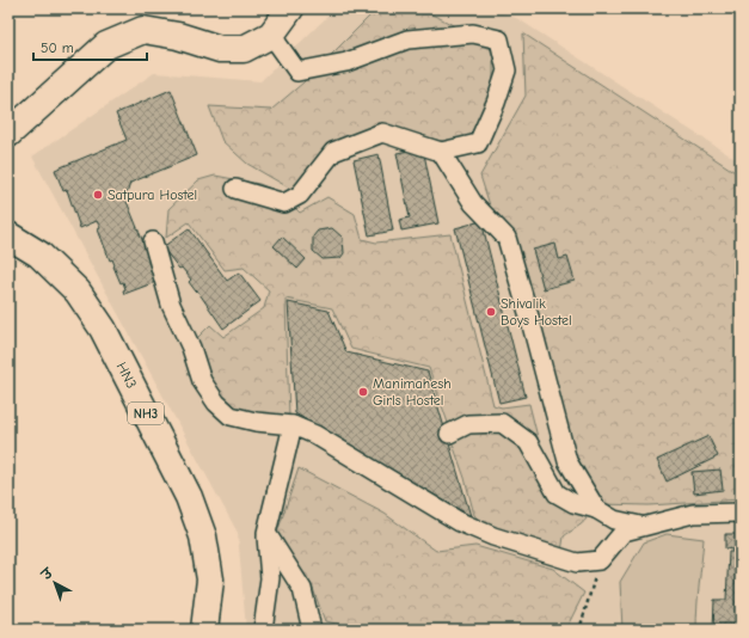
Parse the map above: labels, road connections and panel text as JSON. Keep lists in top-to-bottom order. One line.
{"streets":{"highway":["HN3","NH3"]},"places":["Satpura Hostel","Shivalik Boys Hostel","Manimahesh Girls Hostel"],"scale_bar":"50 m","north":"top left"}
